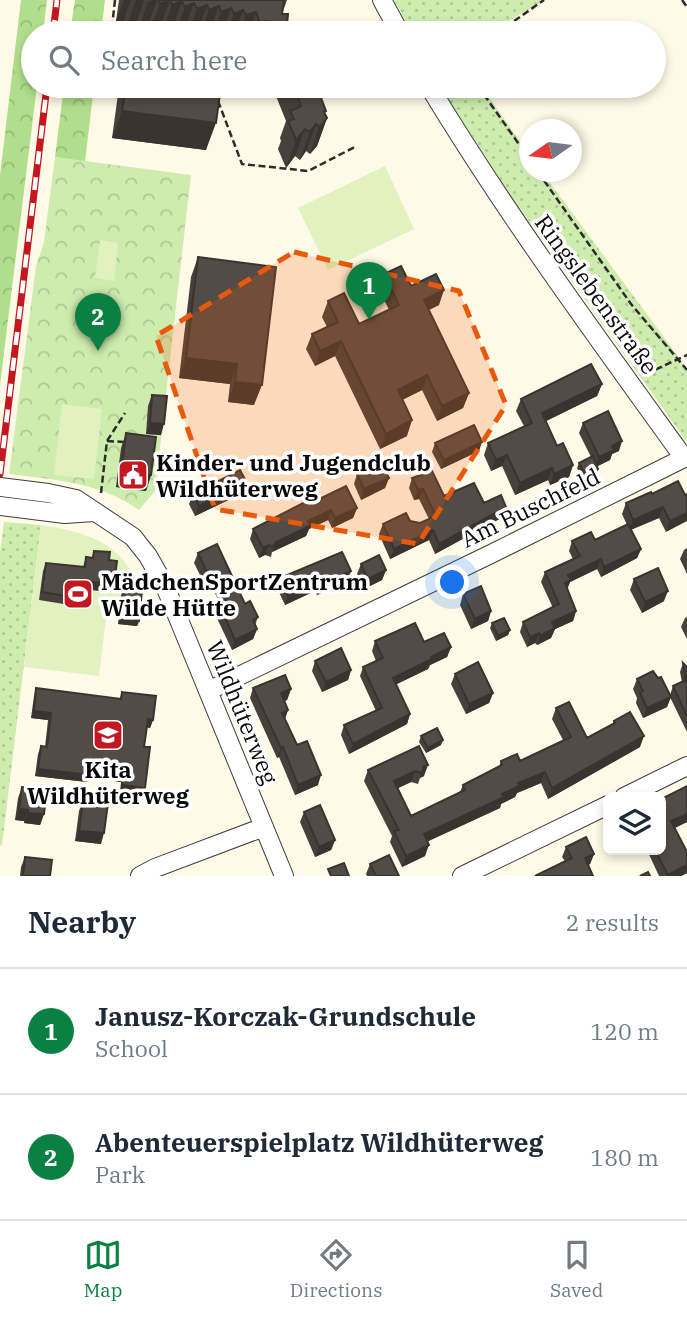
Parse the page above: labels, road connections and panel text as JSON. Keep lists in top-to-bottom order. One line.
{"streets":{"street":["Ringslebenstraße","Am Buschfeld","Wildhüterweg"]},"crossings":[["Ringslebenstraße","Am Buschfeld"],["Am Buschfeld","Wildhüterweg"]],"places":{"public building":["Kinder- und Jugendclub Wildhüterweg"],"sports":["MädchenSportZentrum Wilde Hütte"],"school or university":["Kita Wildhüterweg"]},"north":"left","page":{"search":"Search here","pins":["1","2"],"heading":["Nearby","2 results"],"list":[{"mark":"1","name":"Janusz-Korczak-Grundschule","note":"School","value":"120 m"},{"mark":"2","name":"Abenteuerspielplatz Wildhüterweg","note":"Park","value":"180 m"}],"nav":["Map","Directions","Saved"]}}
